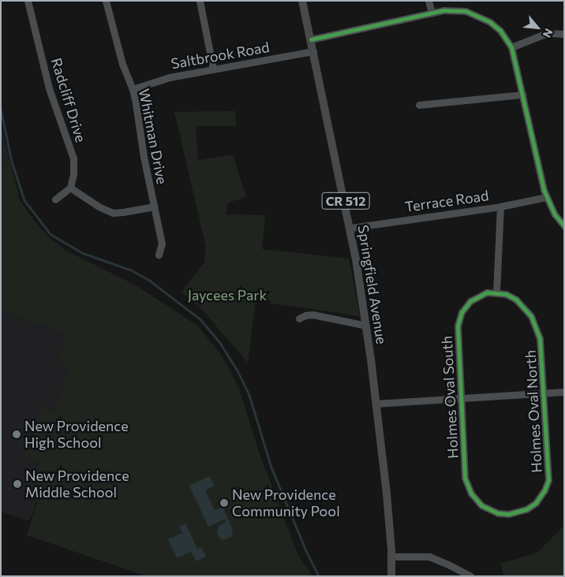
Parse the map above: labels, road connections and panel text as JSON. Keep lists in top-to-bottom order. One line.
{"streets":{"main road":["CR 512","Springfield Avenue"],"street":["Saltbrook Road","Radcliff Drive","Whitman Drive","Terrace Road","Holmes Oval South","Holmes Oval North"]},"crossings":[["Saltbrook Road","Whitman Drive"],["Saltbrook Road","Springfield Avenue"],["Terrace Road","Springfield Avenue"],["Holmes Oval South","Holmes Oval North"]],"parks":["Jaycees Park"],"places":["New Providence High School","New Providence Middle School","New Providence Community Pool"],"north":"bottom right"}
